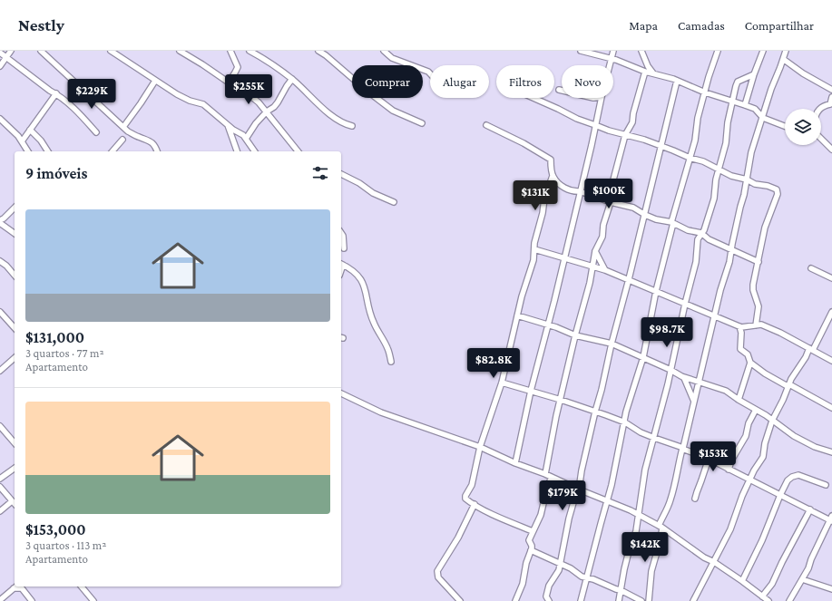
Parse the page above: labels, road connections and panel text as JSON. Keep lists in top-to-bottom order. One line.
{"page":{"header":"Nestly","nav":["Mapa","Camadas","Compartilhar"],"chip":["Comprar","Alugar","Filtros","Novo"],"price":["$255K","$229K","$100K","$131K","$98.7K","$82.8K","$153K","$179K","$142K"],"heading":"9 imóveis","list":[{"name":"$131,000","note":"3 quartos · 77 m² · Apartamento"},{"name":"$153,000","note":"3 quartos · 113 m² · Apartamento"}]}}
